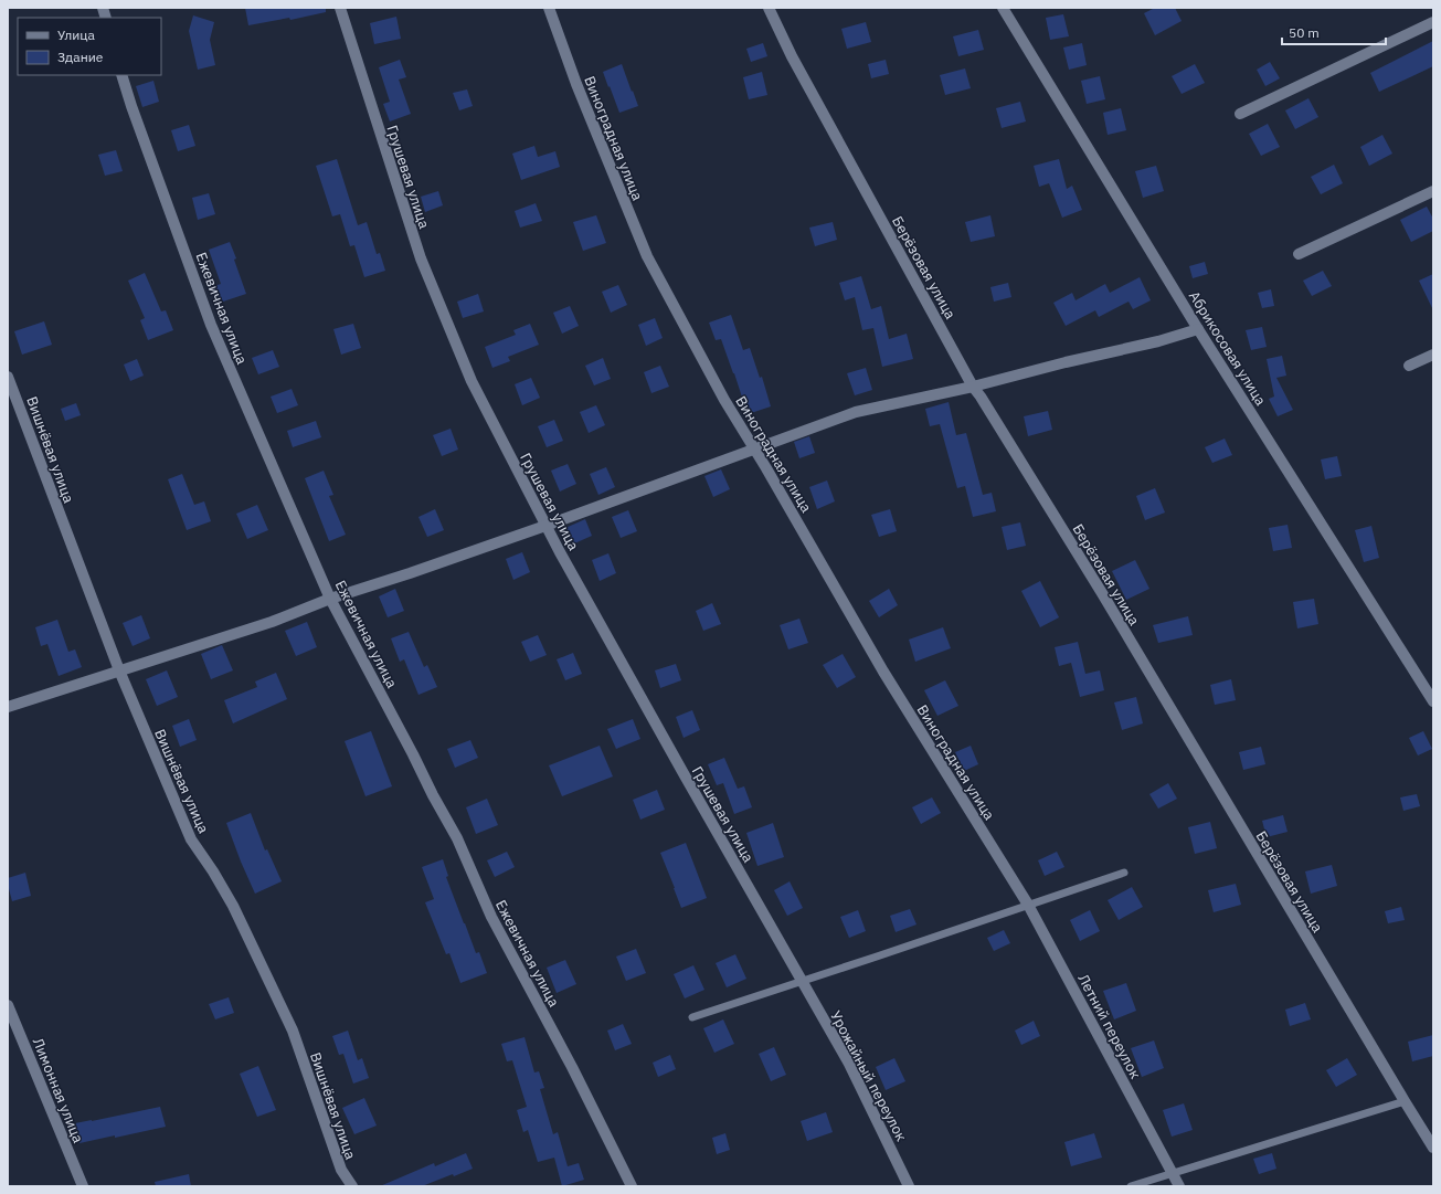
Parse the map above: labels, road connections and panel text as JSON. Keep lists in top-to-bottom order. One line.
{"streets":{"street":["Виноградная улица","Грушевая улица","Берёзовая улица","Ежевичная улица","Абрикосовая улица","Вишнёвая улица","Летний переулок","Урожайный переулок","Лимонная улица"]},"crossings":[["Виноградная улица","Летний переулок"],["Грушевая улица","Урожайный переулок"]],"legend":["Улица","Здание"],"scale_bar":"50 m"}
